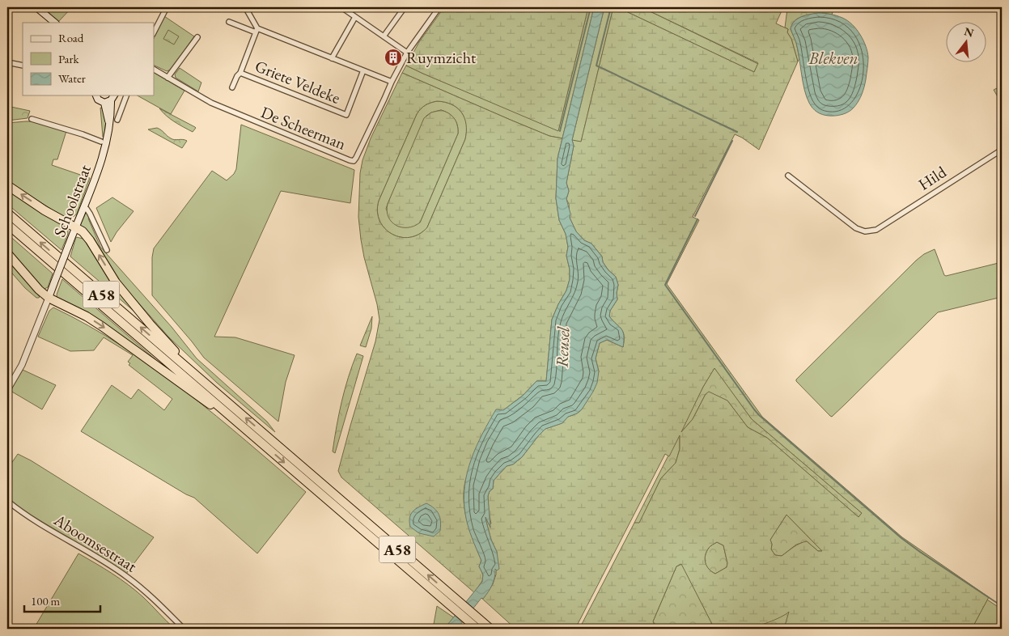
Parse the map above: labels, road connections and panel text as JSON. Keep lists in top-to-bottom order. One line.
{"streets":{"highway":["A58"],"main road":["Schoolstraat"],"street":["Griete Veldeke","De Scheerman","Hild","Aboomsestraat"]},"crossings":[["Schoolstraat","A58"]],"water":["Blekven","Reusel"],"places":{"building":["Ruymzicht"]},"legend":["Road","Park","Water"],"scale_bar":"100 m","north":"top"}
